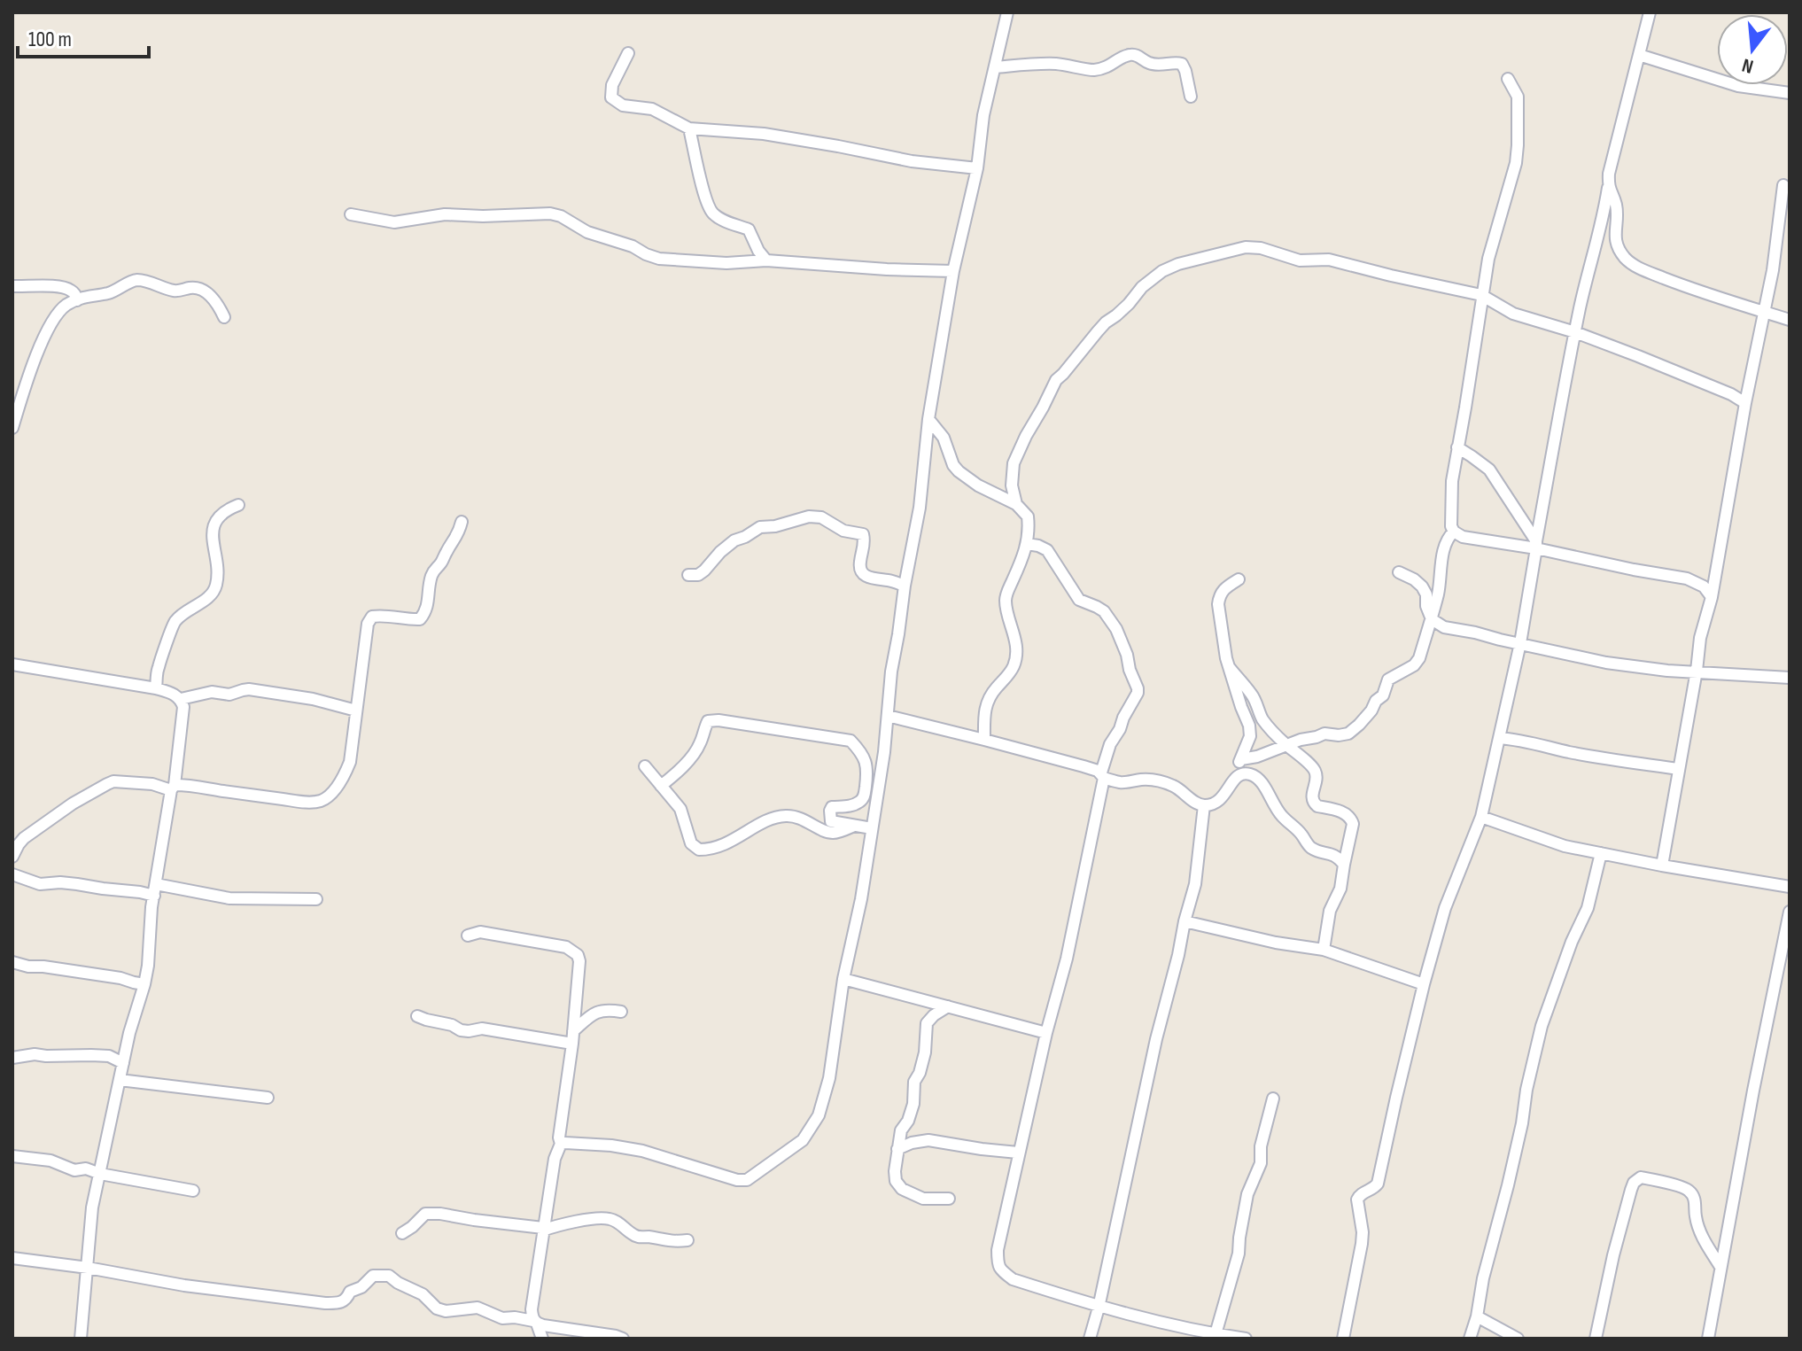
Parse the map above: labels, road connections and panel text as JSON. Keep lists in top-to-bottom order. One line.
{"scale_bar":"100 m","north":"bottom"}
